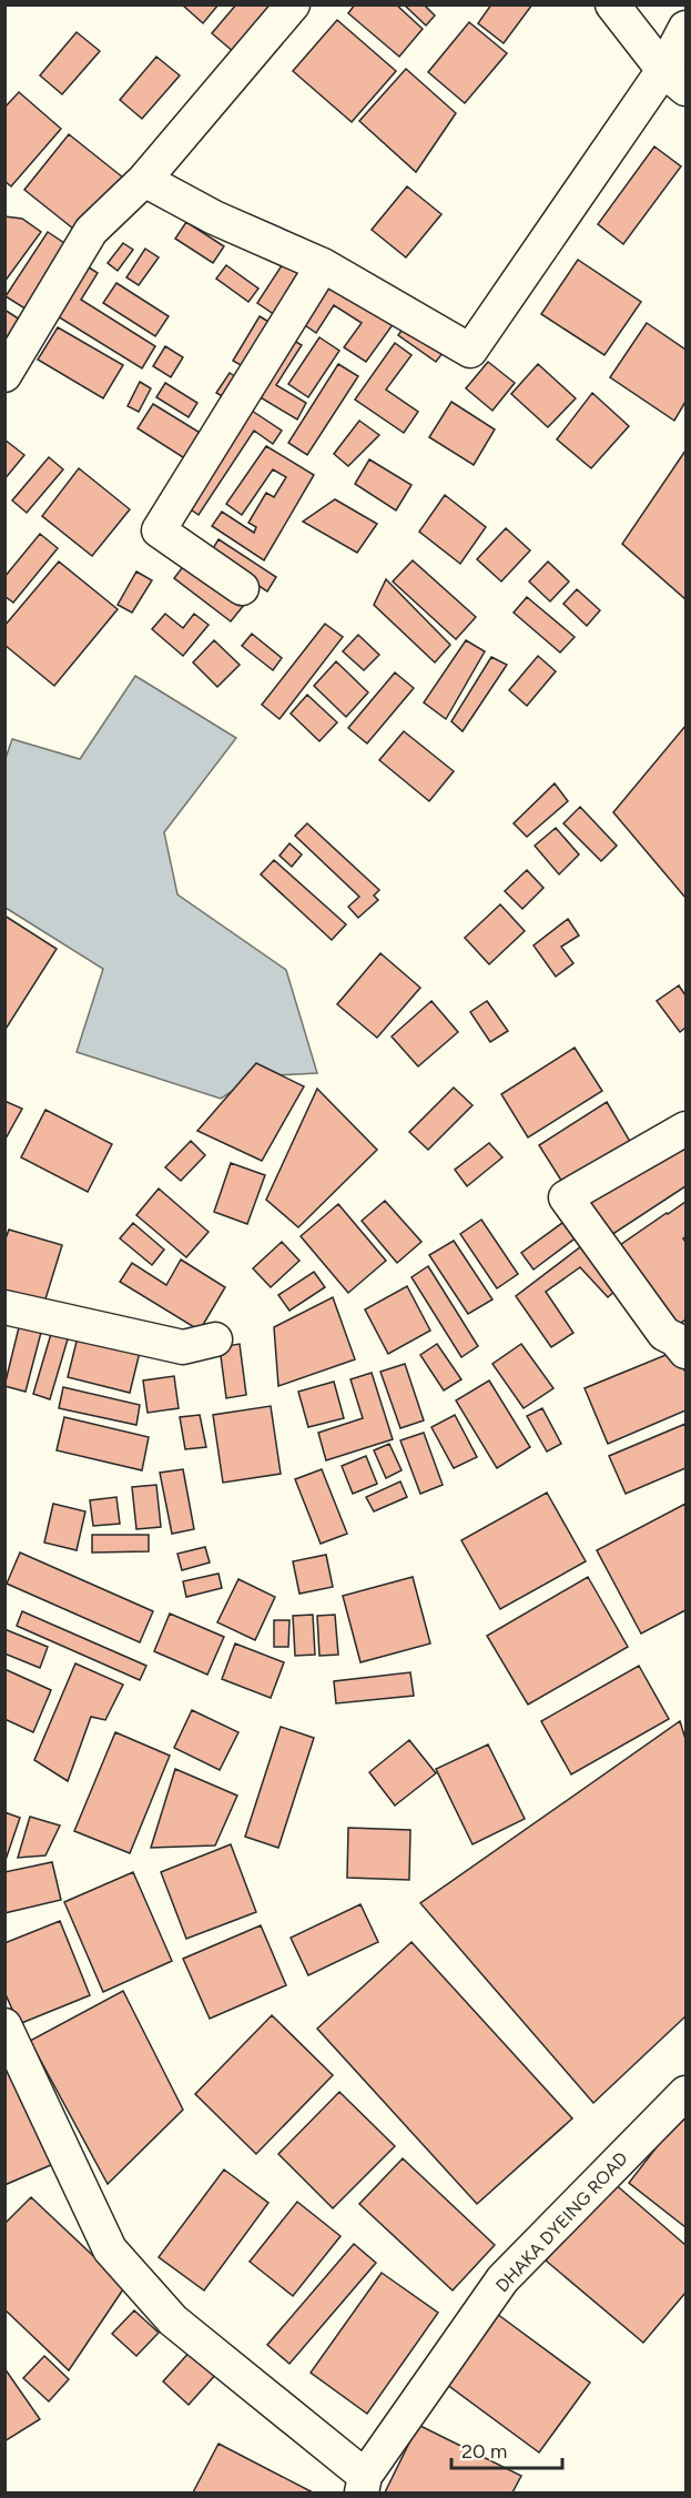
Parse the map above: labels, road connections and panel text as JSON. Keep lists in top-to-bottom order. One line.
{"streets":{"street":["DHAKA DYEING ROAD"]},"scale_bar":"20 m"}
